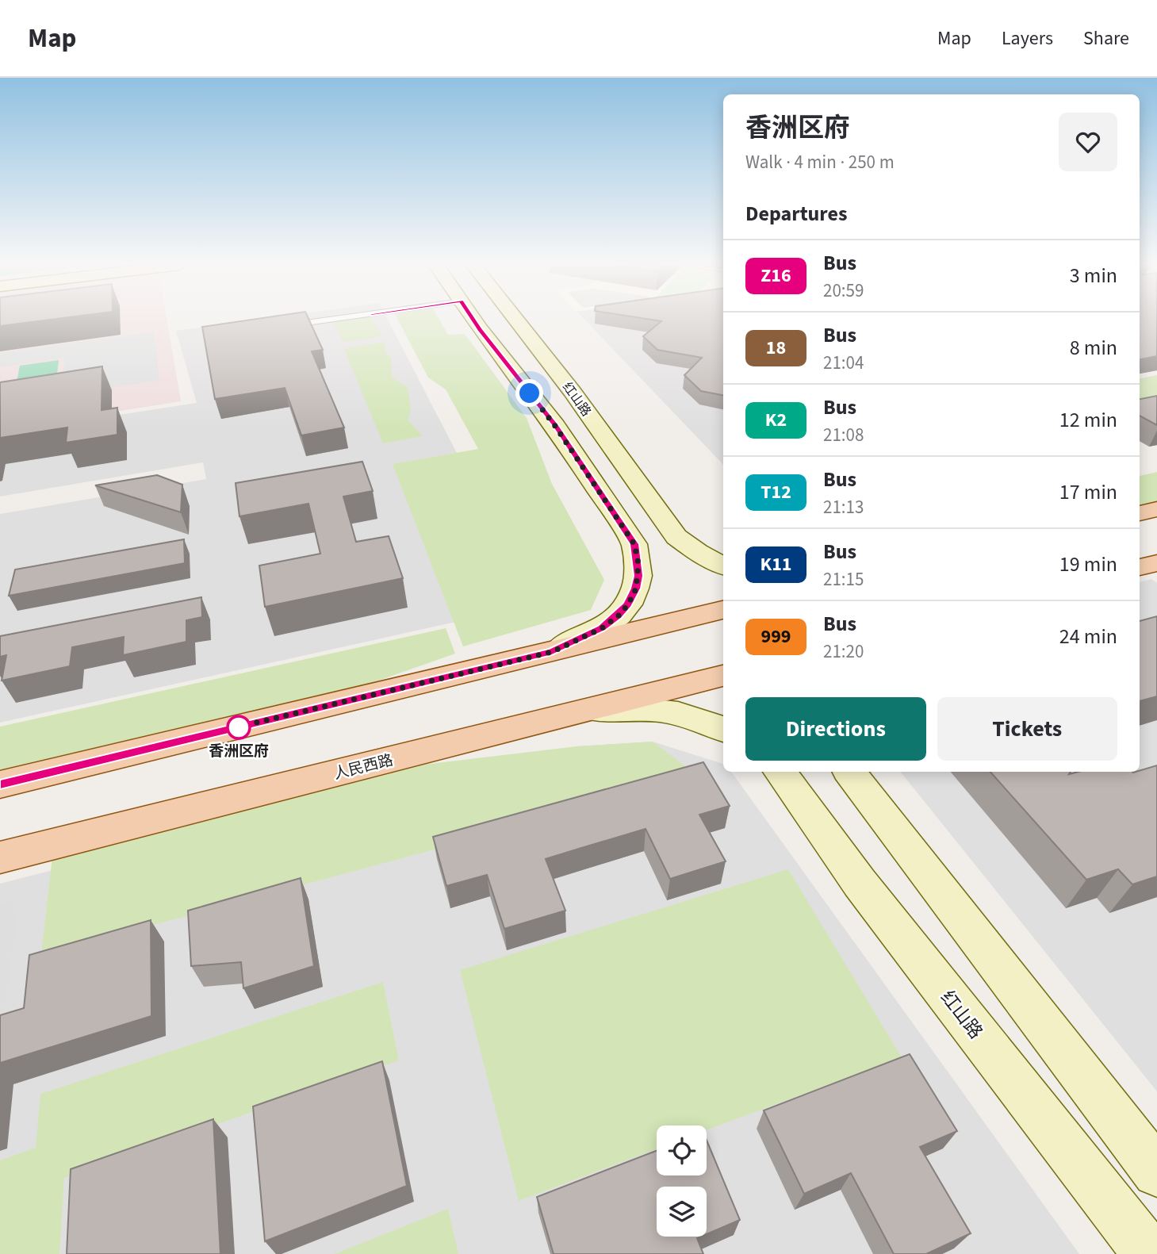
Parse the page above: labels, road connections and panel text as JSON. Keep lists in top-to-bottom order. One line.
{"streets":{"main road":["红山路","人民西路"]},"places":["香洲区府"],"lines":["bus line Z16"],"page":{"header":"Map","nav":["Map","Layers","Share"],"heading":[["香洲区府","Walk · 4 min · 250 m"],"Departures"],"list":[{"mark":"Z16","name":"Bus","note":"20:59","value":"3 min"},{"mark":"18","name":"Bus","note":"21:04","value":"8 min"},{"mark":"K2","name":"Bus","note":"21:08","value":"12 min"},{"mark":"T12","name":"Bus","note":"21:13","value":"17 min"},{"mark":"K11","name":"Bus","note":"21:15","value":"19 min"},{"mark":"999","name":"Bus","note":"21:20","value":"24 min"}],"buttons":["Directions","Tickets"]}}
